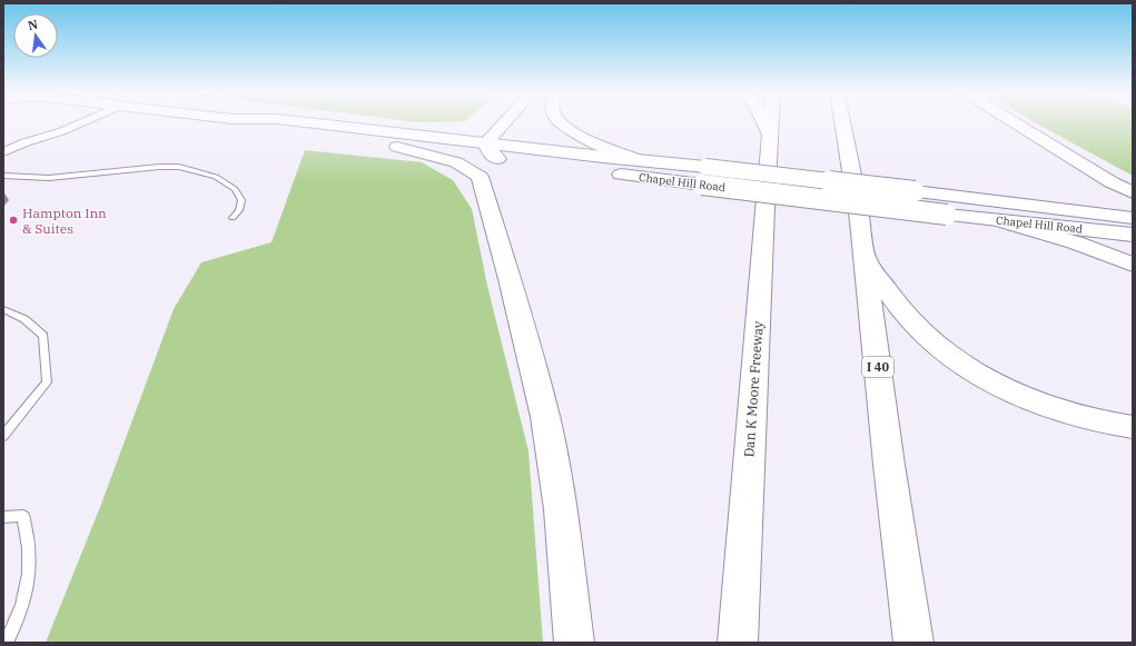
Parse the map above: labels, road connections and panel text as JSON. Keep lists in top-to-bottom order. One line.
{"streets":{"main road":["Chapel Hill Road","I 40","Dan K Moore Freeway"]},"places":["Hampton Inn & Suites"],"north":"top"}
